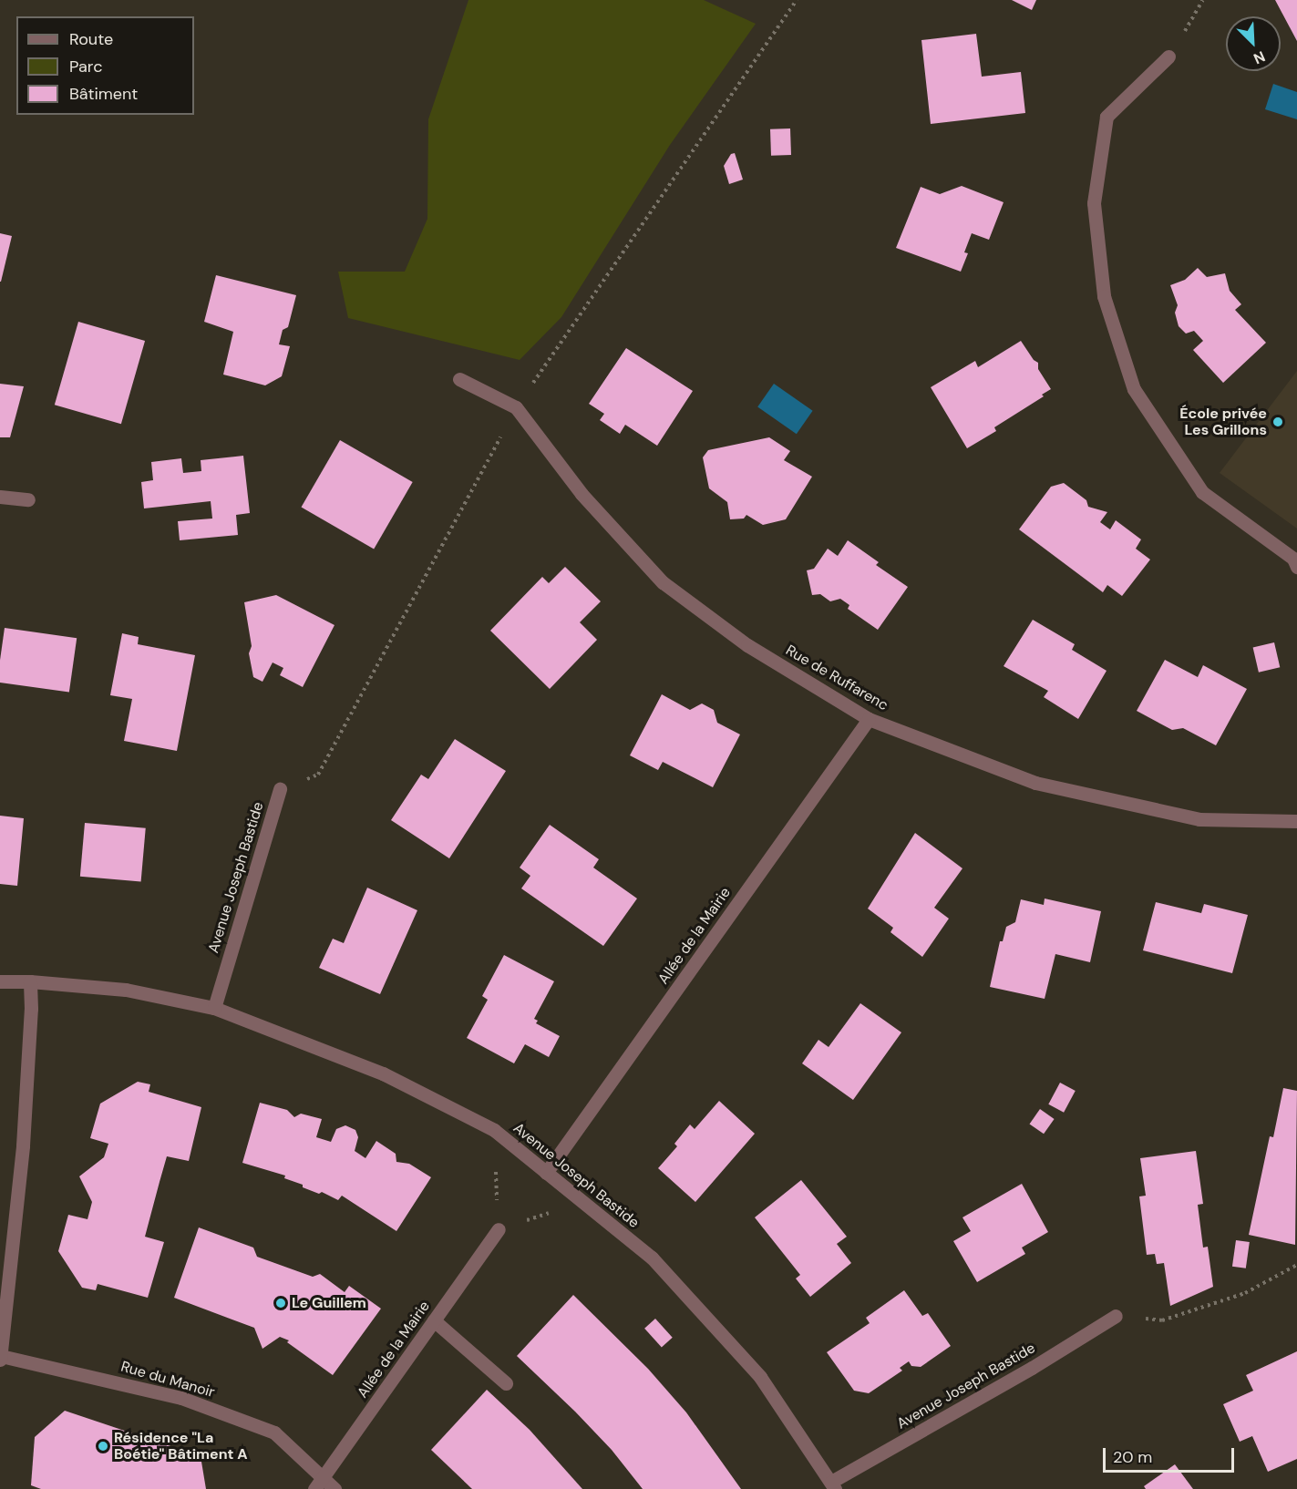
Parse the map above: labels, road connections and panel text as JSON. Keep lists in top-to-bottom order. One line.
{"streets":{"street":["Rue de Ruffarenc","Avenue Joseph Bastide","Allée de la Mairie","Rue du Manoir"]},"crossings":[["Rue de Ruffarenc","Allée de la Mairie"],["Avenue Joseph Bastide","Allée de la Mairie"],["Allée de la Mairie","Rue du Manoir"]],"places":["École privée Les Grillons","Le Guillem","Résidence \"La Boétie\" Bâtiment A"],"legend":["Route","Parc","Bâtiment"],"scale_bar":"20 m","north":"bottom right"}
